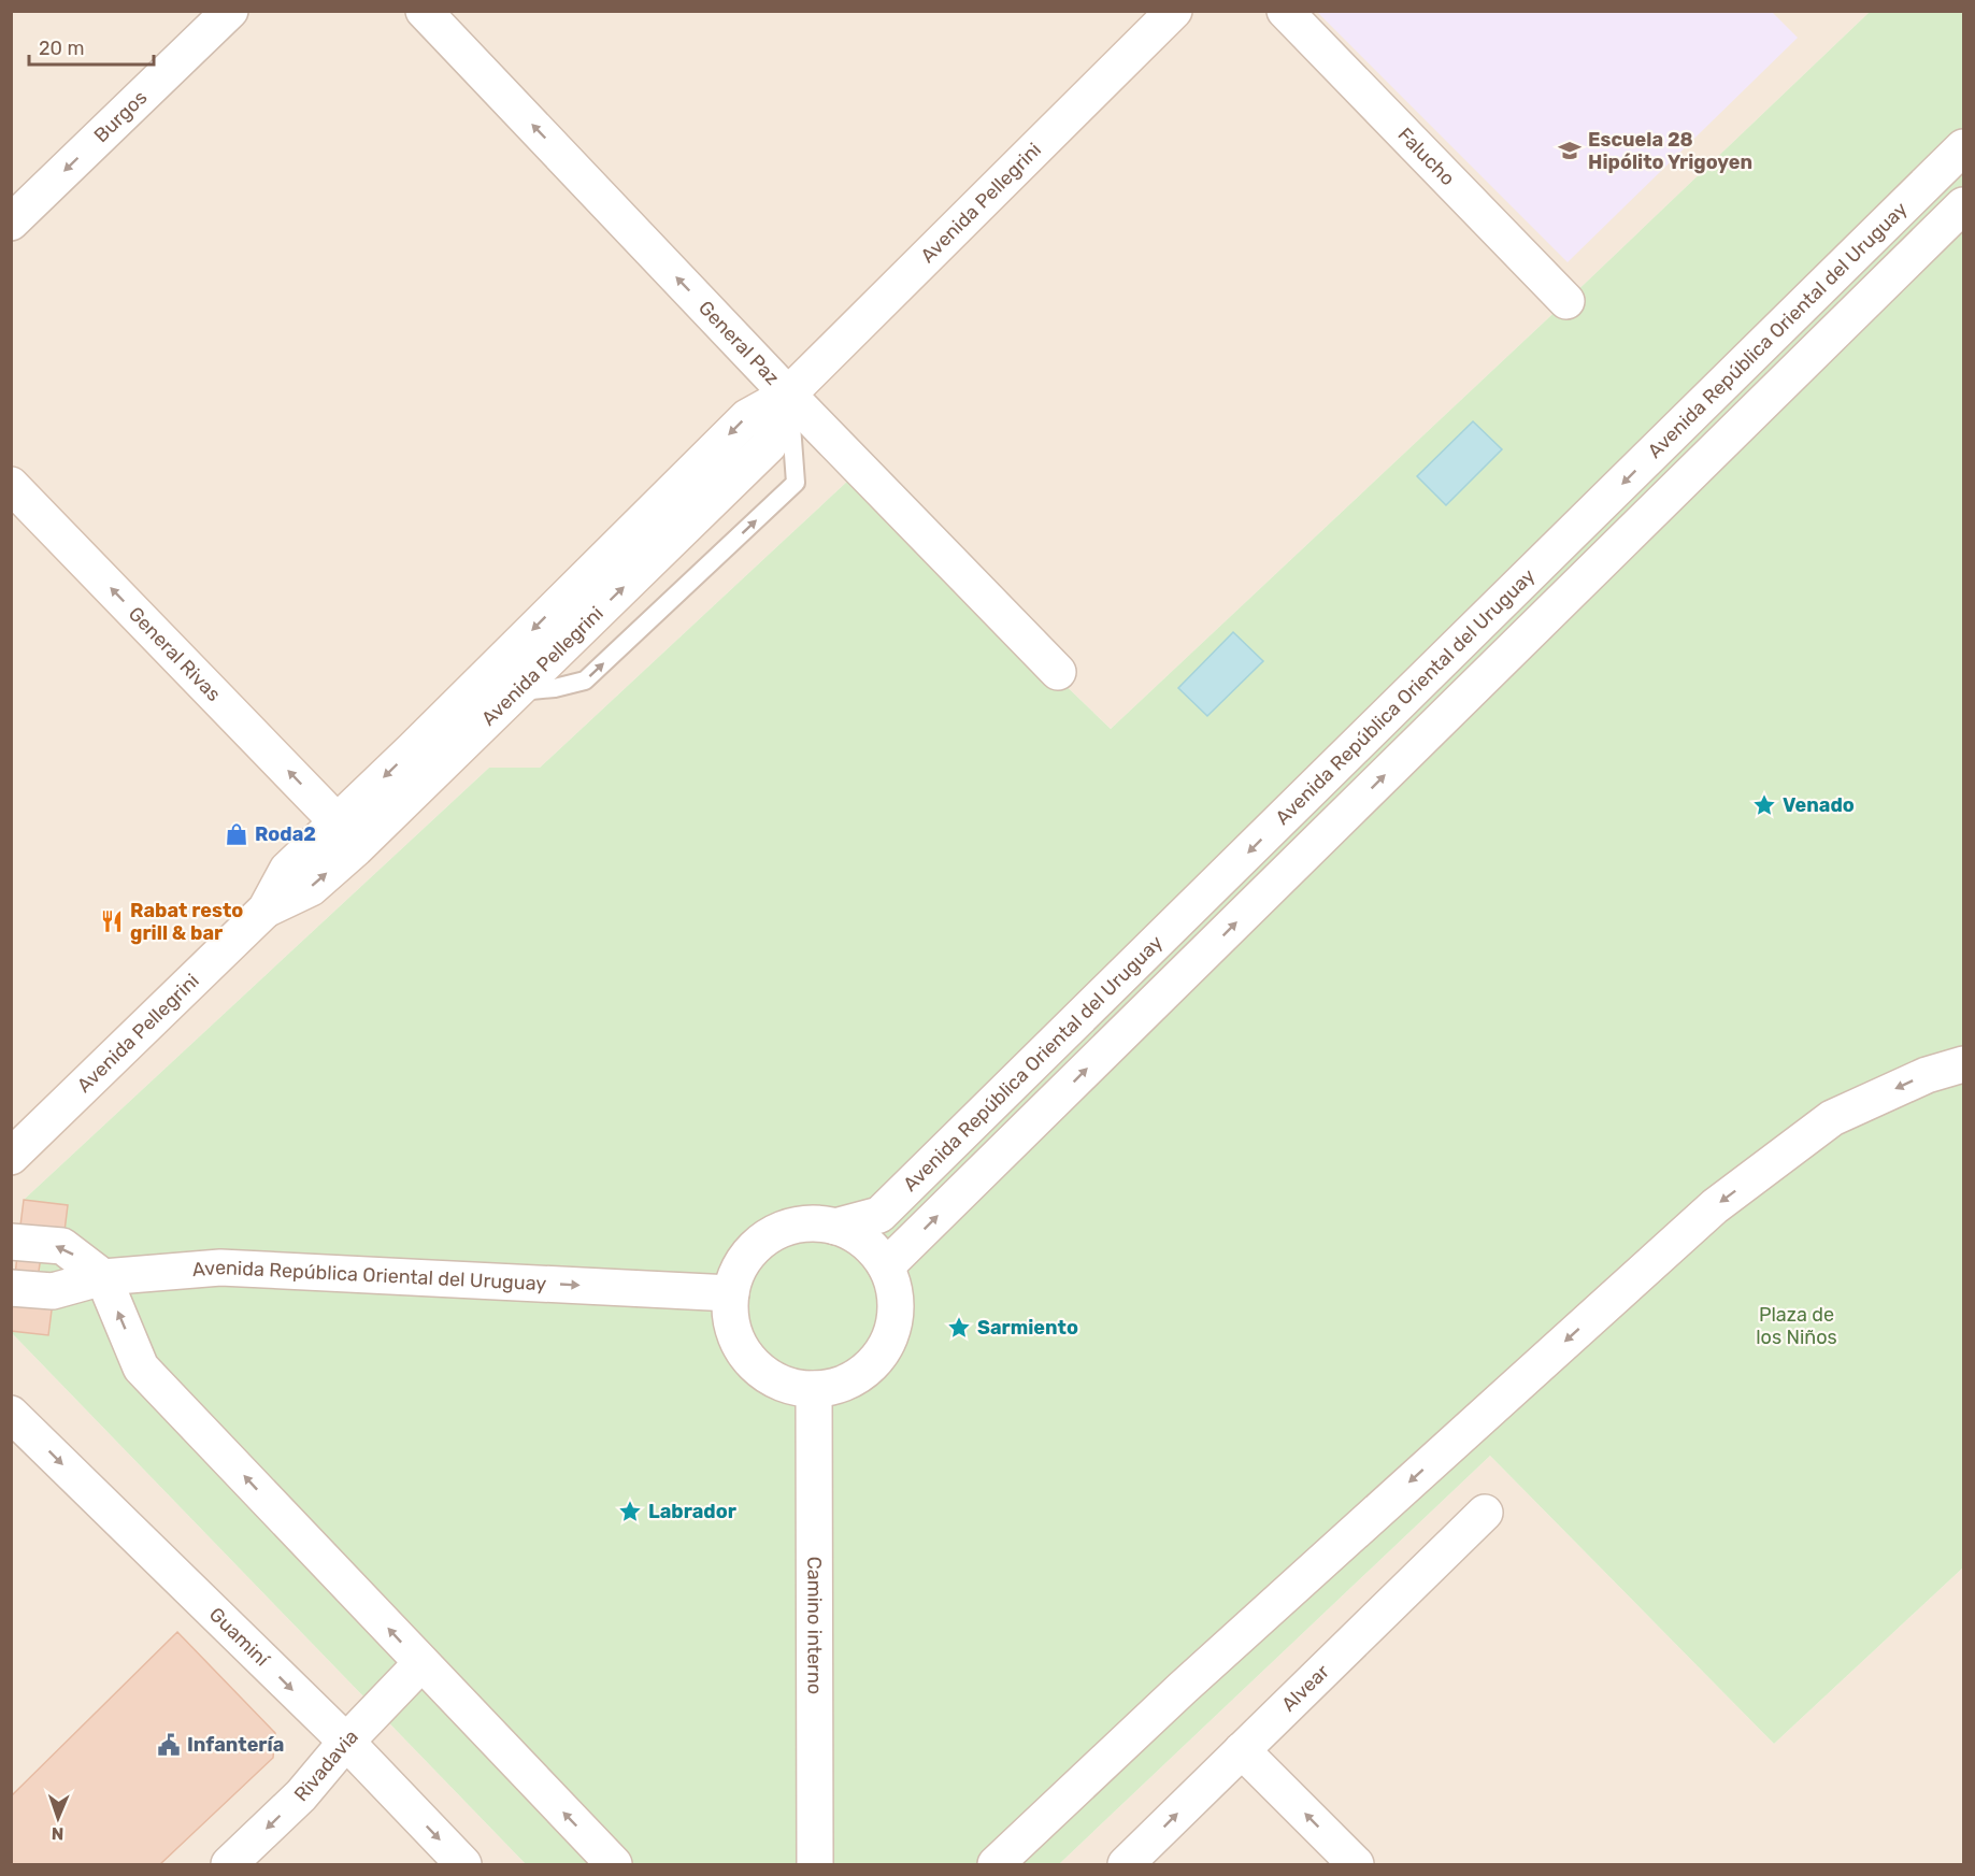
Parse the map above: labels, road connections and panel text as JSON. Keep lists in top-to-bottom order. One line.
{"streets":{"street":["Burgos","Falucho","Avenida Pellegrini","Avenida República Oriental del Uruguay","General Paz","General Rivas","Camino interno","Guaminí","Alvear","Rivadavia"]},"crossings":[["Avenida Pellegrini","General Paz"],["Avenida Pellegrini","General Rivas"],["Avenida República Oriental del Uruguay","Camino interno"],["Guaminí","Rivadavia"]],"one_way":["Burgos","General Paz","General Rivas","Rivadavia"],"parks":["Plaza de los Niños"],"places":{"school or university":["Escuela 28 Hipólito Yrigoyen"],"place":["Venado","Sarmiento","Labrador"],"shop":["Roda2"],"restaurant":["Rabat resto grill & bar"],"public building":["Infantería"]},"scale_bar":"20 m","north":"bottom"}
